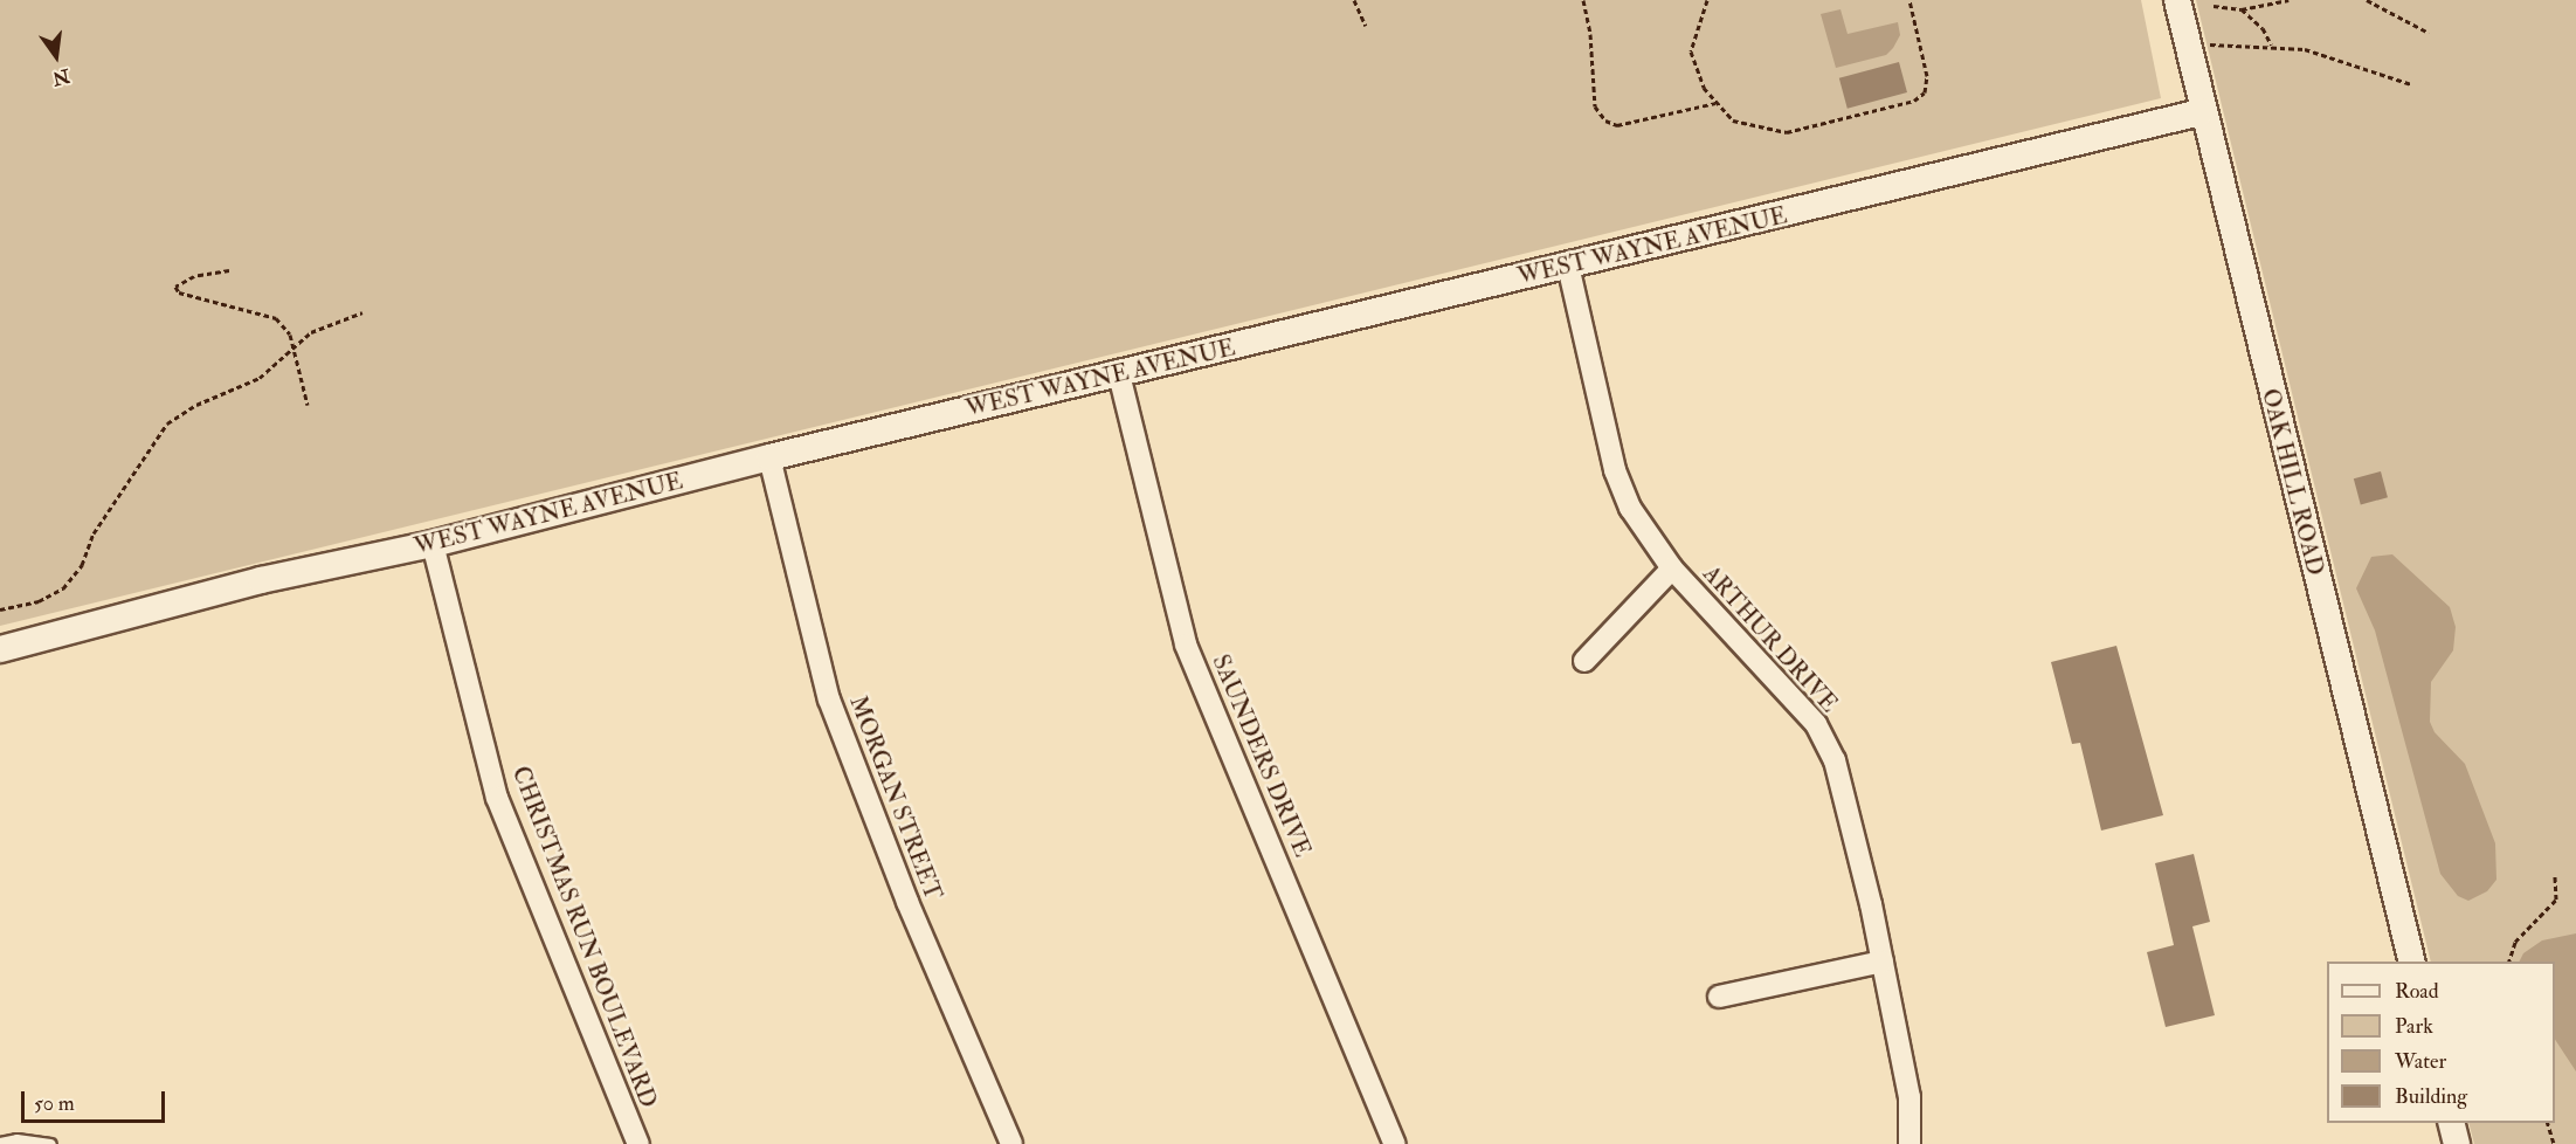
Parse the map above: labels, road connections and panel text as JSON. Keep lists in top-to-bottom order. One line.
{"streets":{"street":["WEST WAYNE AVENUE","OAK HILL ROAD","ARTHUR DRIVE","SAUNDERS DRIVE","MORGAN STREET","CHRISTMAS RUN BOULEVARD"]},"crossings":[["WEST WAYNE AVENUE","OAK HILL ROAD"],["WEST WAYNE AVENUE","ARTHUR DRIVE"],["WEST WAYNE AVENUE","SAUNDERS DRIVE"],["WEST WAYNE AVENUE","MORGAN STREET"],["WEST WAYNE AVENUE","CHRISTMAS RUN BOULEVARD"]],"legend":["Road","Park","Water","Building"],"scale_bar":"50 m","north":"bottom"}
